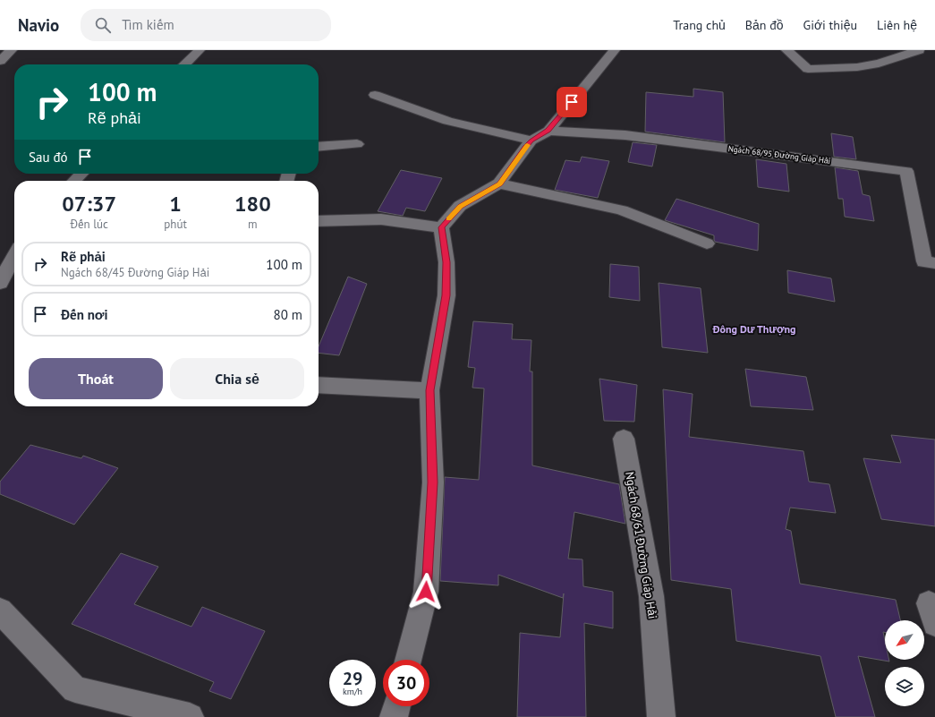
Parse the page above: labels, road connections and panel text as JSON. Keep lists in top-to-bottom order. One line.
{"streets":{"street":["Ngách 68/95 Đường Giáp Hải","Ngách 68/61 Đường Giáp Hải"]},"districts":["Đông Dư Thượng"],"north":"bottom left","page":{"header":"Navio","search":"Tìm kiếm","nav":["Trang chủ","Bản đồ","Giới thiệu","Liên hệ"],"turn":["100 m","Rẽ phải"],"then":"Sau đó","eta":["07:37","Đến lúc","1","phút","180","m"],"list":[{"name":"Rẽ phải","note":"Ngách 68/45 Đường Giáp Hải","value":"100 m"},{"name":"Đến nơi","value":"80 m"}],"buttons":["Thoát","Chia sẻ"],"speed":"29 km/h","limit":"30"}}
